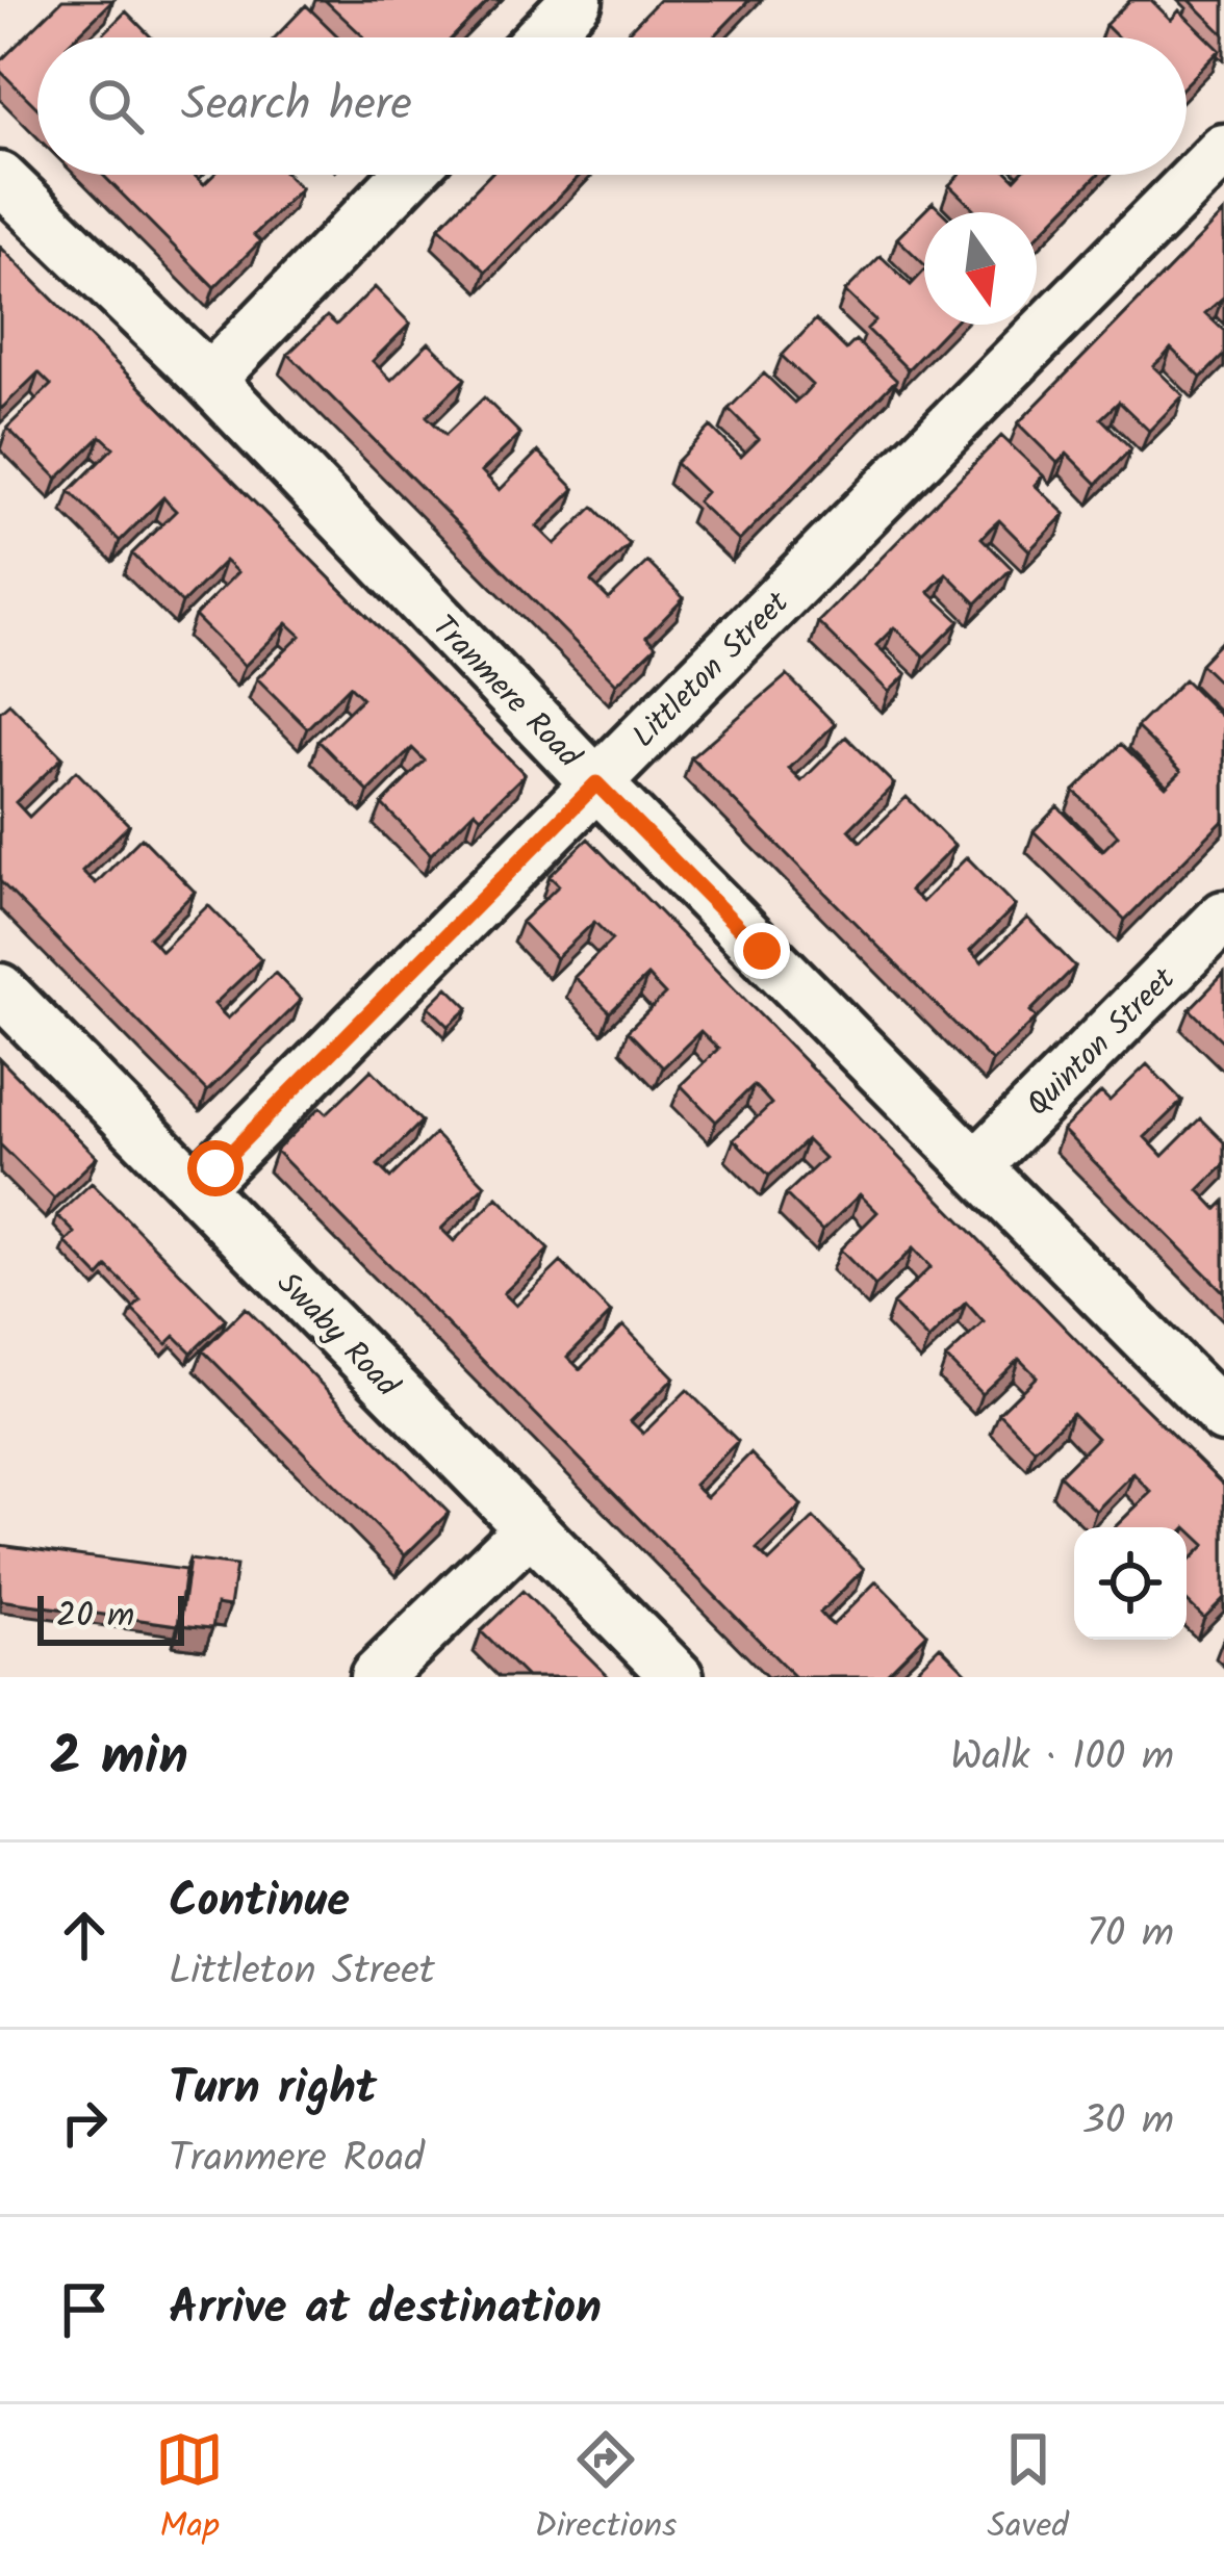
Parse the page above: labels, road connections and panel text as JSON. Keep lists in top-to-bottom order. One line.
{"streets":{"street":["Littleton Street","Tranmere Road","Quinton Street","Swaby Road"]},"crossings":[["Littleton Street","Tranmere Road"],["Littleton Street","Swaby Road"],["Tranmere Road","Quinton Street"]],"scale_bar":"20 m","north":"bottom","page":{"search":"Search here","scale":"20 m","heading":["2 min","Walk · 100 m"],"list":[["Continue","Littleton Street","70 m"],["Turn right","Tranmere Road","30 m"],"Arrive at destination"],"nav":["Map","Directions","Saved"]}}
